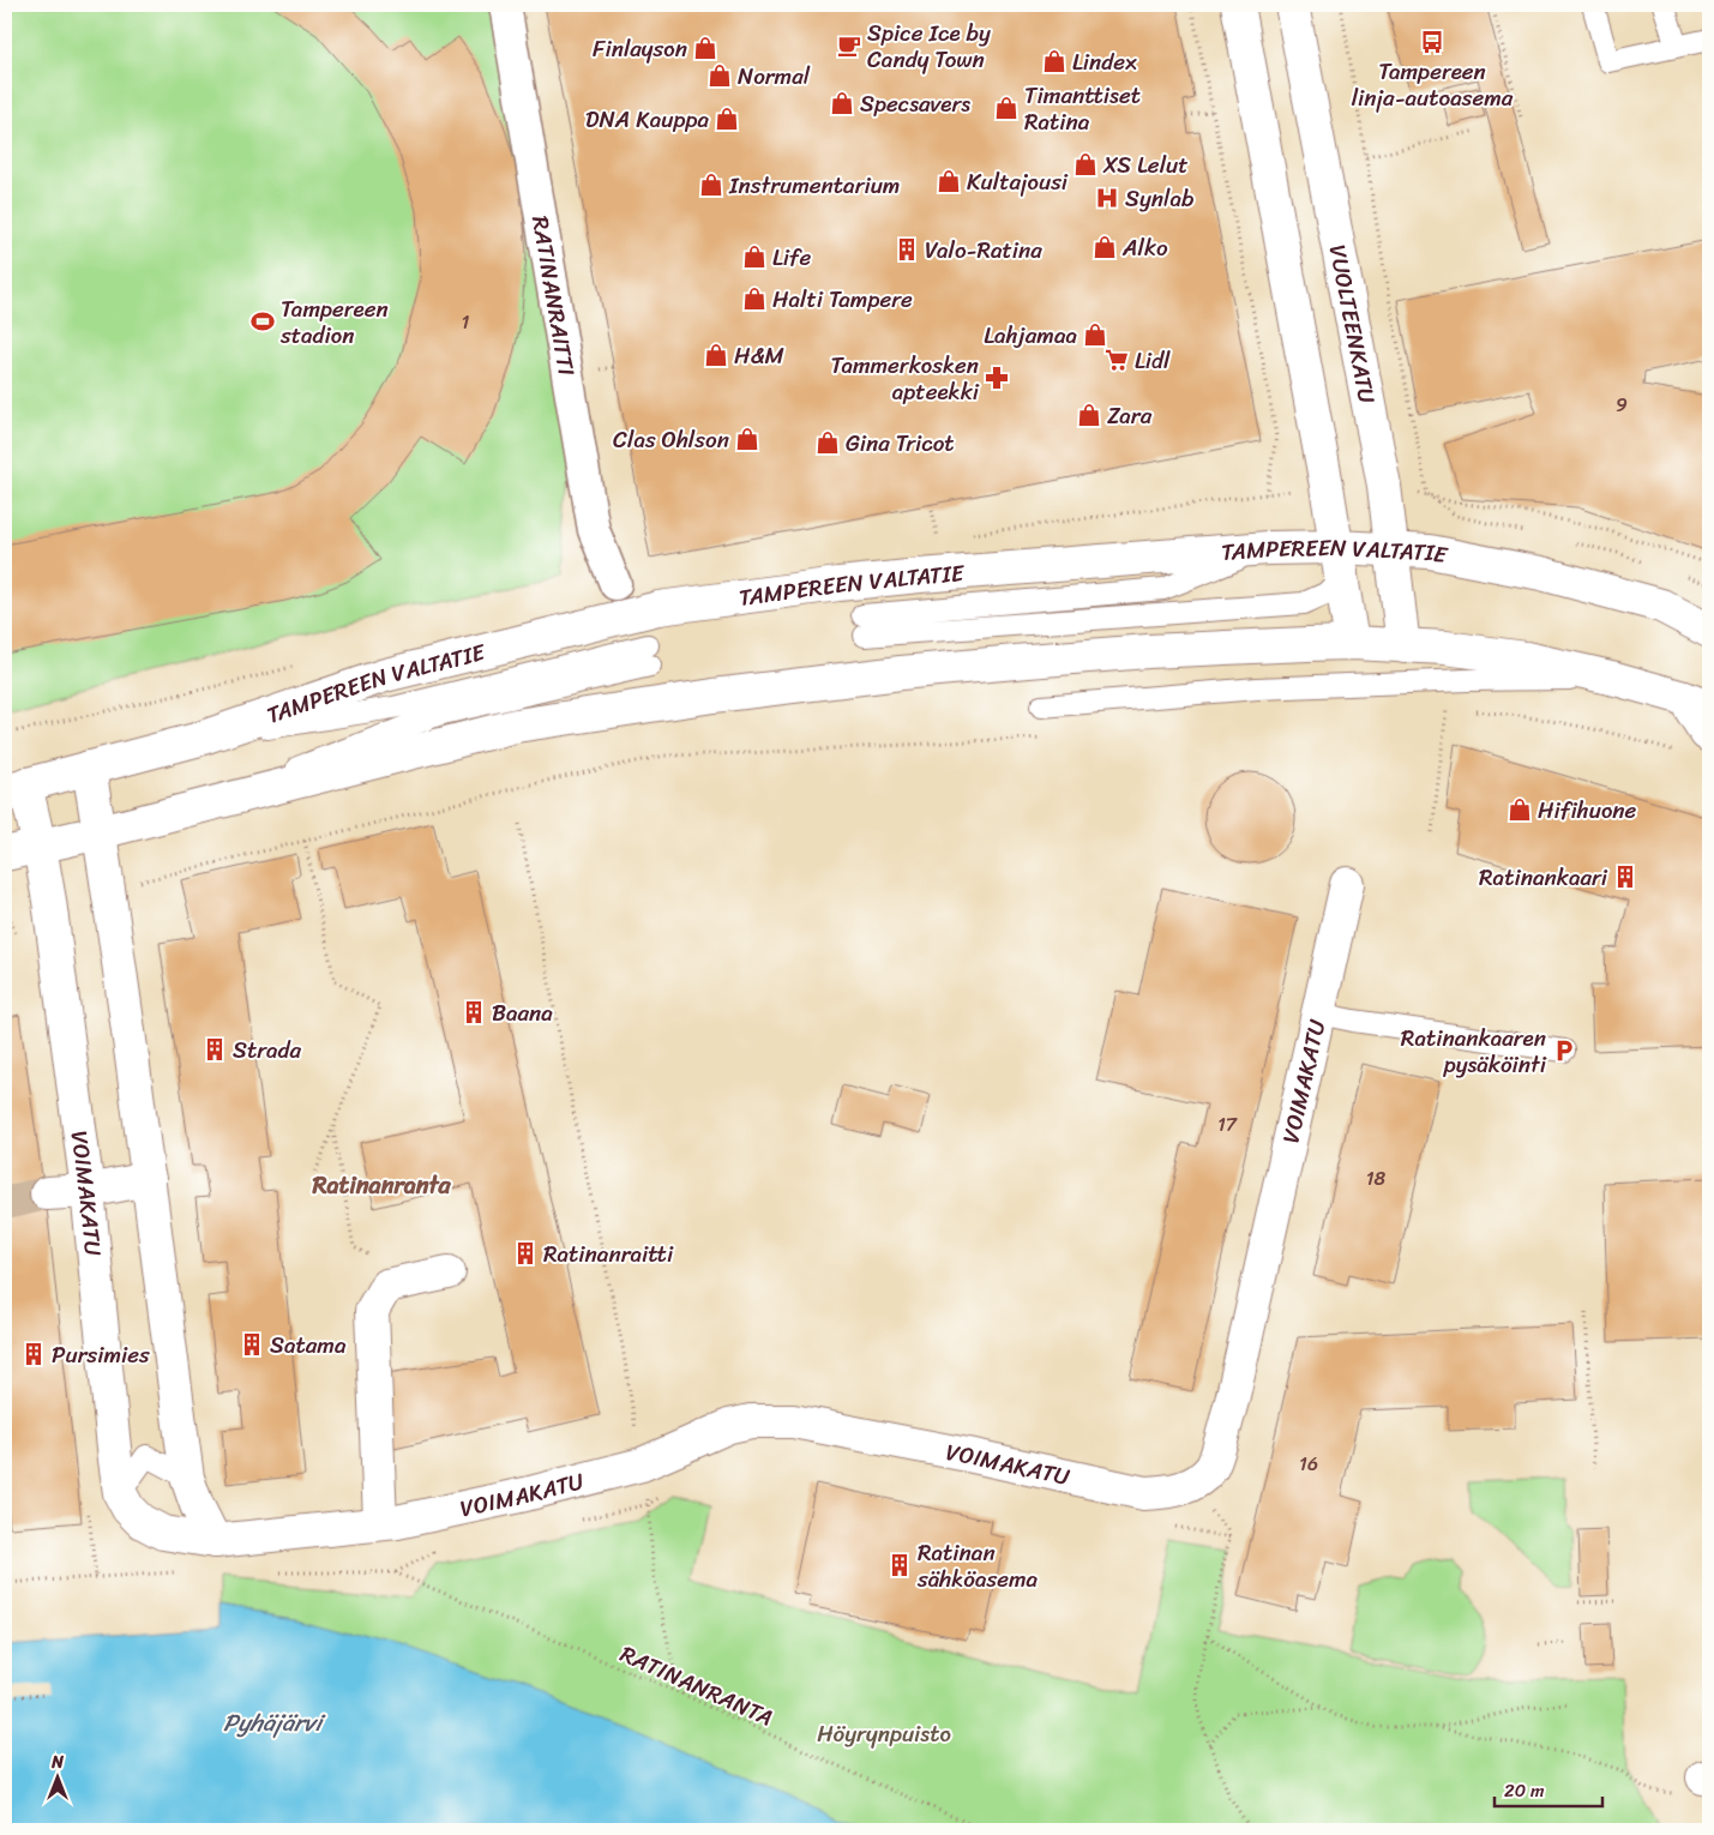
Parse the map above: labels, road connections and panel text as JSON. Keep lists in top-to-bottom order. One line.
{"streets":{"main road":["VUOLTEENKATU","TAMPEREEN VALTATIE","VOIMAKATU"],"street":["RATINANRAITTI"],"path":["RATINANRANTA"]},"crossings":[["VUOLTEENKATU","TAMPEREEN VALTATIE"],["TAMPEREEN VALTATIE","VOIMAKATU"]],"districts":["Ratinanranta"],"water":["Pyhäjärvi"],"parks":["Höyrynpuisto"],"places":{"bus stop":["Tampereen linja-autoasema"],"cafe":["Spice Ice by Candy Town"],"shop":["Finlayson","Lindex","Normal","Specsavers","Timanttiset Ratina","DNA Kauppa","XS Lelut","Kultajousi","Instrumentarium","Alko","Life","Halti Tampere","Lahjamaa","H&M","Zara","Clas Ohlson","Gina Tricot","Hifihuone"],"hospital":["Synlab"],"building":["Valo-Ratina","Ratinankaari","Baana","Strada","Ratinanraitti","Satama","Pursimies","Ratinan sähköasema"],"sports":["Tampereen stadion"],"supermarket":["Lidl"],"pharmacy":["Tammerkosken apteekki"],"parking":["Ratinankaaren pysäköinti"]},"house_numbers":["1","9","17","18","16"],"scale_bar":"20 m","north":"top"}
